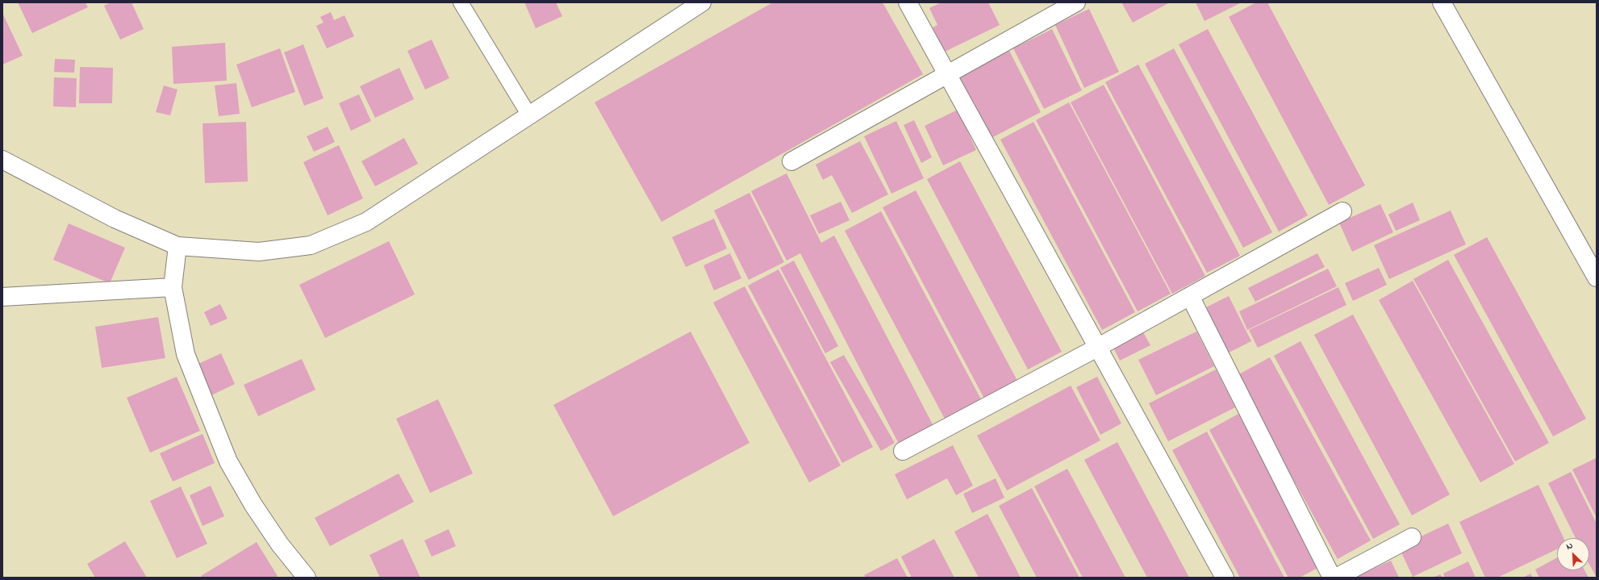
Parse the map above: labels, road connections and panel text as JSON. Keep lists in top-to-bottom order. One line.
{"north":"top left"}
